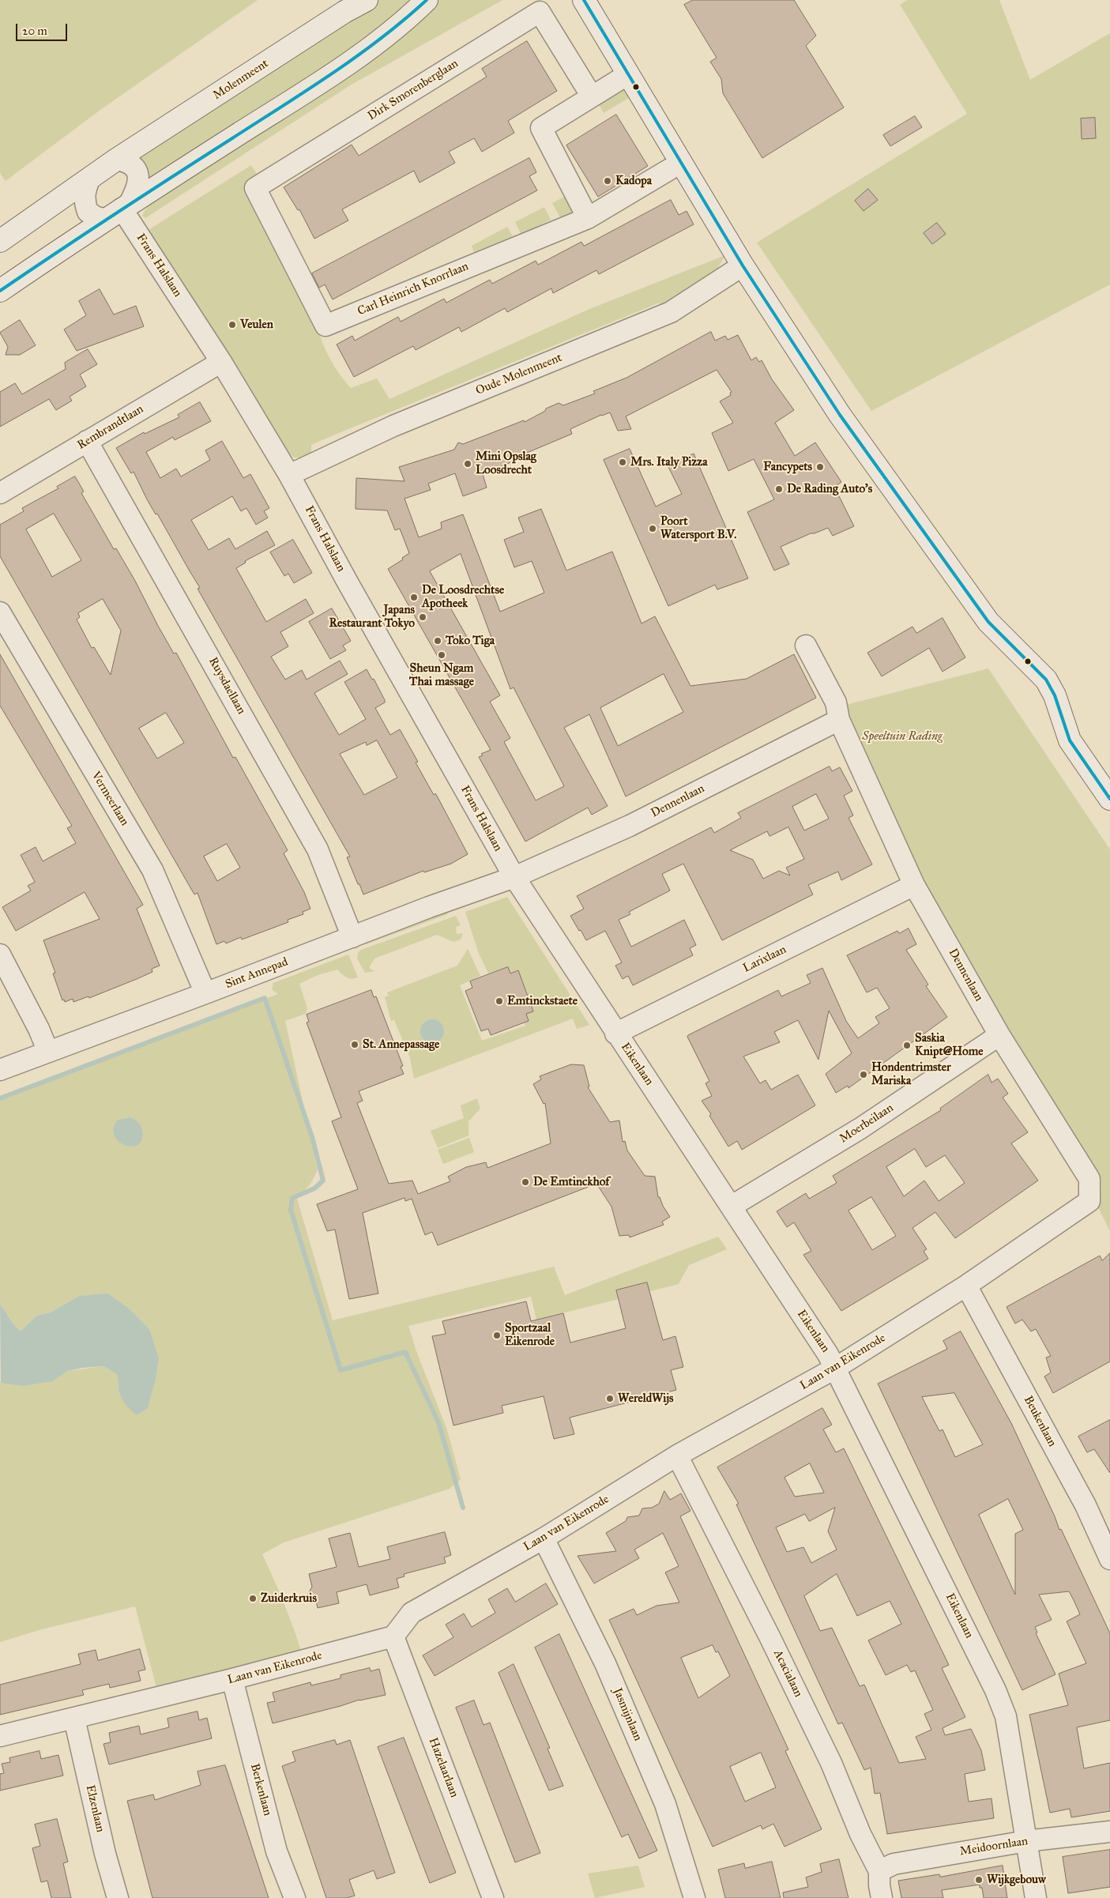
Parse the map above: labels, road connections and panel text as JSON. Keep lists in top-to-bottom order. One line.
{"streets":{"main road":["Molenmeent"],"street":["Dirk Smorenberglaan","Frans Halslaan","Carl Heinrich Knorrlaan","Oude Molenmeent","Rembrandtlaan","Ruysdaellaan","Vermeerlaan","Dennenlaan","Larixlaan","Sint Annepad","Eikenlaan","Moerbeilaan","Laan van Eikenrode","Beukenlaan","Acacialaan","Jasmijnlaan","Hazelaarlaan","Berkenlaan","Elzenlaan","Meidoornlaan"]},"crossings":[["Molenmeent","Frans Halslaan"],["Dirk Smorenberglaan","Carl Heinrich Knorrlaan"],["Frans Halslaan","Oude Molenmeent"],["Frans Halslaan","Rembrandtlaan"],["Frans Halslaan","Dennenlaan"],["Frans Halslaan","Sint Annepad"],["Frans Halslaan","Eikenlaan"],["Rembrandtlaan","Ruysdaellaan"],["Ruysdaellaan","Sint Annepad"],["Vermeerlaan","Sint Annepad"],["Dennenlaan","Larixlaan"],["Dennenlaan","Sint Annepad"],["Dennenlaan","Eikenlaan"],["Dennenlaan","Moerbeilaan"],["Dennenlaan","Laan van Eikenrode"],["Larixlaan","Eikenlaan"],["Sint Annepad","Eikenlaan"],["Eikenlaan","Moerbeilaan"],["Eikenlaan","Laan van Eikenrode"],["Eikenlaan","Meidoornlaan"],["Laan van Eikenrode","Beukenlaan"],["Laan van Eikenrode","Acacialaan"],["Laan van Eikenrode","Jasmijnlaan"],["Laan van Eikenrode","Hazelaarlaan"],["Laan van Eikenrode","Berkenlaan"],["Laan van Eikenrode","Elzenlaan"],["Acacialaan","Meidoornlaan"]],"parks":["Speeltuin Rading"],"places":["Kadopa","Veulen","Mrs. Italy Pizza","Mini Opslag Loosdrecht","Fancypets","De Rading Auto's","Poort Watersport B.V.","De Loosdrechtse Apotheek","Japans Restaurant Tokyo","Toko Tiga","Sheun Ngam Thai massage","Emtinckstaete","St. Annepassage","Saskia Knipt@Home","Hondentrimster Mariska","De Emtinckhof","Sportzaal Eikenrode","WereldWijs","Zuiderkruis","Wijkgebouw"],"scale_bar":"20 m"}
